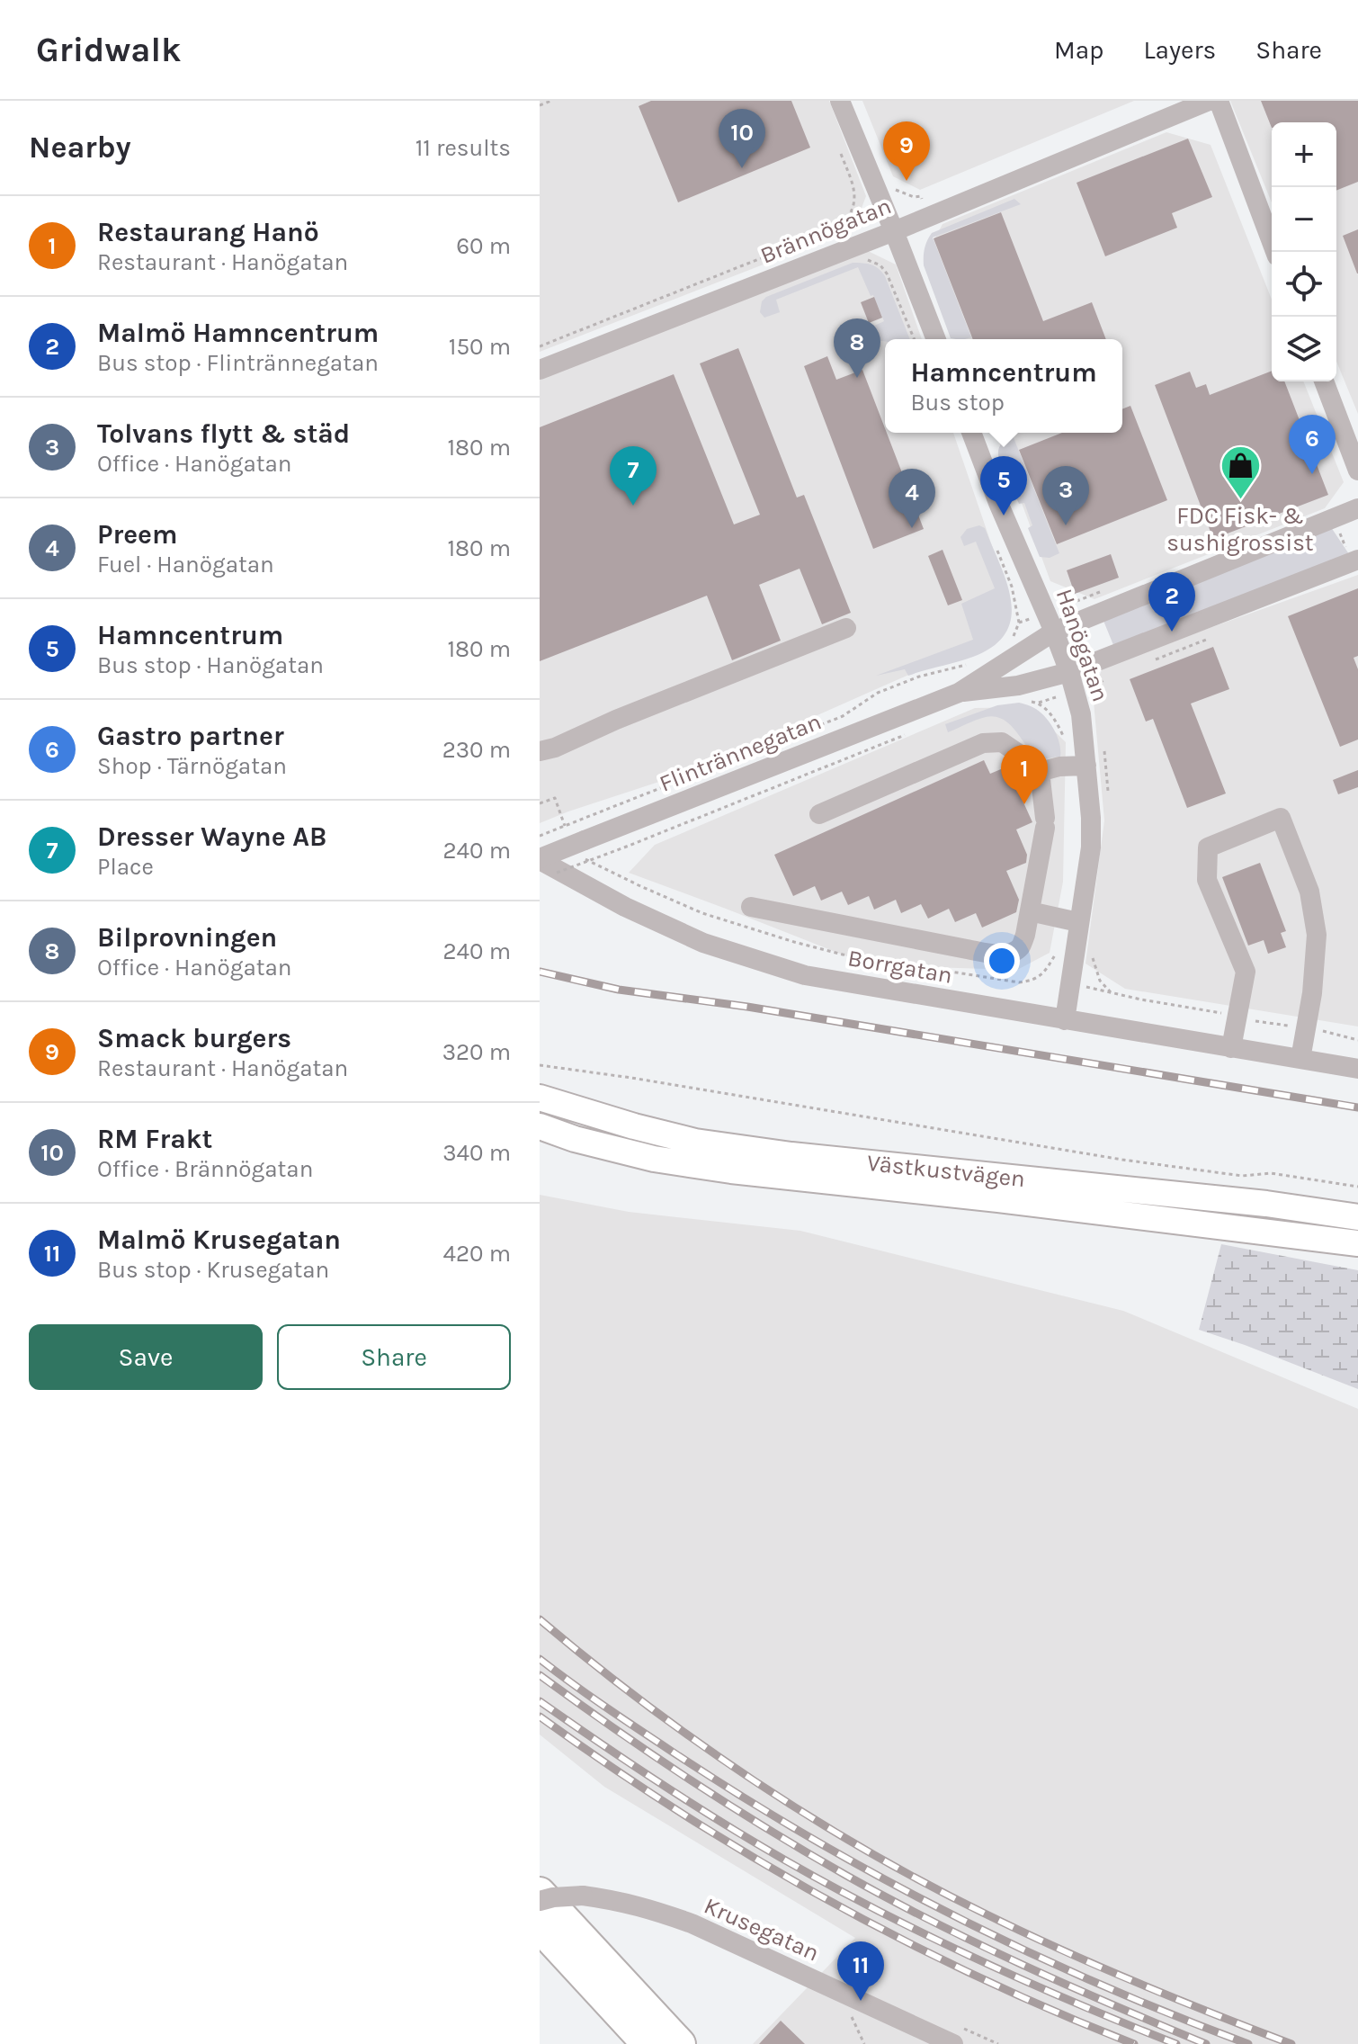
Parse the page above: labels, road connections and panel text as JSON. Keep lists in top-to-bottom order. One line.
{"streets":{"main road":["Västkustvägen"],"street":["Brännögatan","Hanögatan","Flintrännegatan","Borrgatan","Krusegatan"]},"crossings":[["Hanögatan","Flintrännegatan"],["Hanögatan","Borrgatan"],["Flintrännegatan","Borrgatan"]],"places":{"shop":["FDC Fisk- & sushigrossist"]},"page":{"header":"Gridwalk","nav":["Map","Layers","Share"],"heading":["Nearby","11 results"],"pins":["10","9","8","6","7","5","3","4","2","1","11"],"map_buttons":["+","−"],"list":[{"mark":"1","name":"Restaurang Hanö","note":"Restaurant · Hanögatan","value":"60 m"},{"mark":"2","name":"Malmö Hamncentrum","note":"Bus stop · Flintrännegatan","value":"150 m"},{"mark":"3","name":"Tolvans flytt & städ","note":"Office · Hanögatan","value":"180 m"},{"mark":"4","name":"Preem","note":"Fuel · Hanögatan","value":"180 m"},{"mark":"5","name":"Hamncentrum","note":"Bus stop · Hanögatan","value":"180 m"},{"mark":"6","name":"Gastro partner","note":"Shop · Tärnögatan","value":"230 m"},{"mark":"7","name":"Dresser Wayne AB","note":"Place","value":"240 m"},{"mark":"8","name":"Bilprovningen","note":"Office · Hanögatan","value":"240 m"},{"mark":"9","name":"Smack burgers","note":"Restaurant · Hanögatan","value":"320 m"},{"mark":"10","name":"RM Frakt","note":"Office · Brännögatan","value":"340 m"},{"mark":"11","name":"Malmö Krusegatan","note":"Bus stop · Krusegatan","value":"420 m"}],"popup":["Hamncentrum","Bus stop"],"buttons":["Save","Share"]}}
